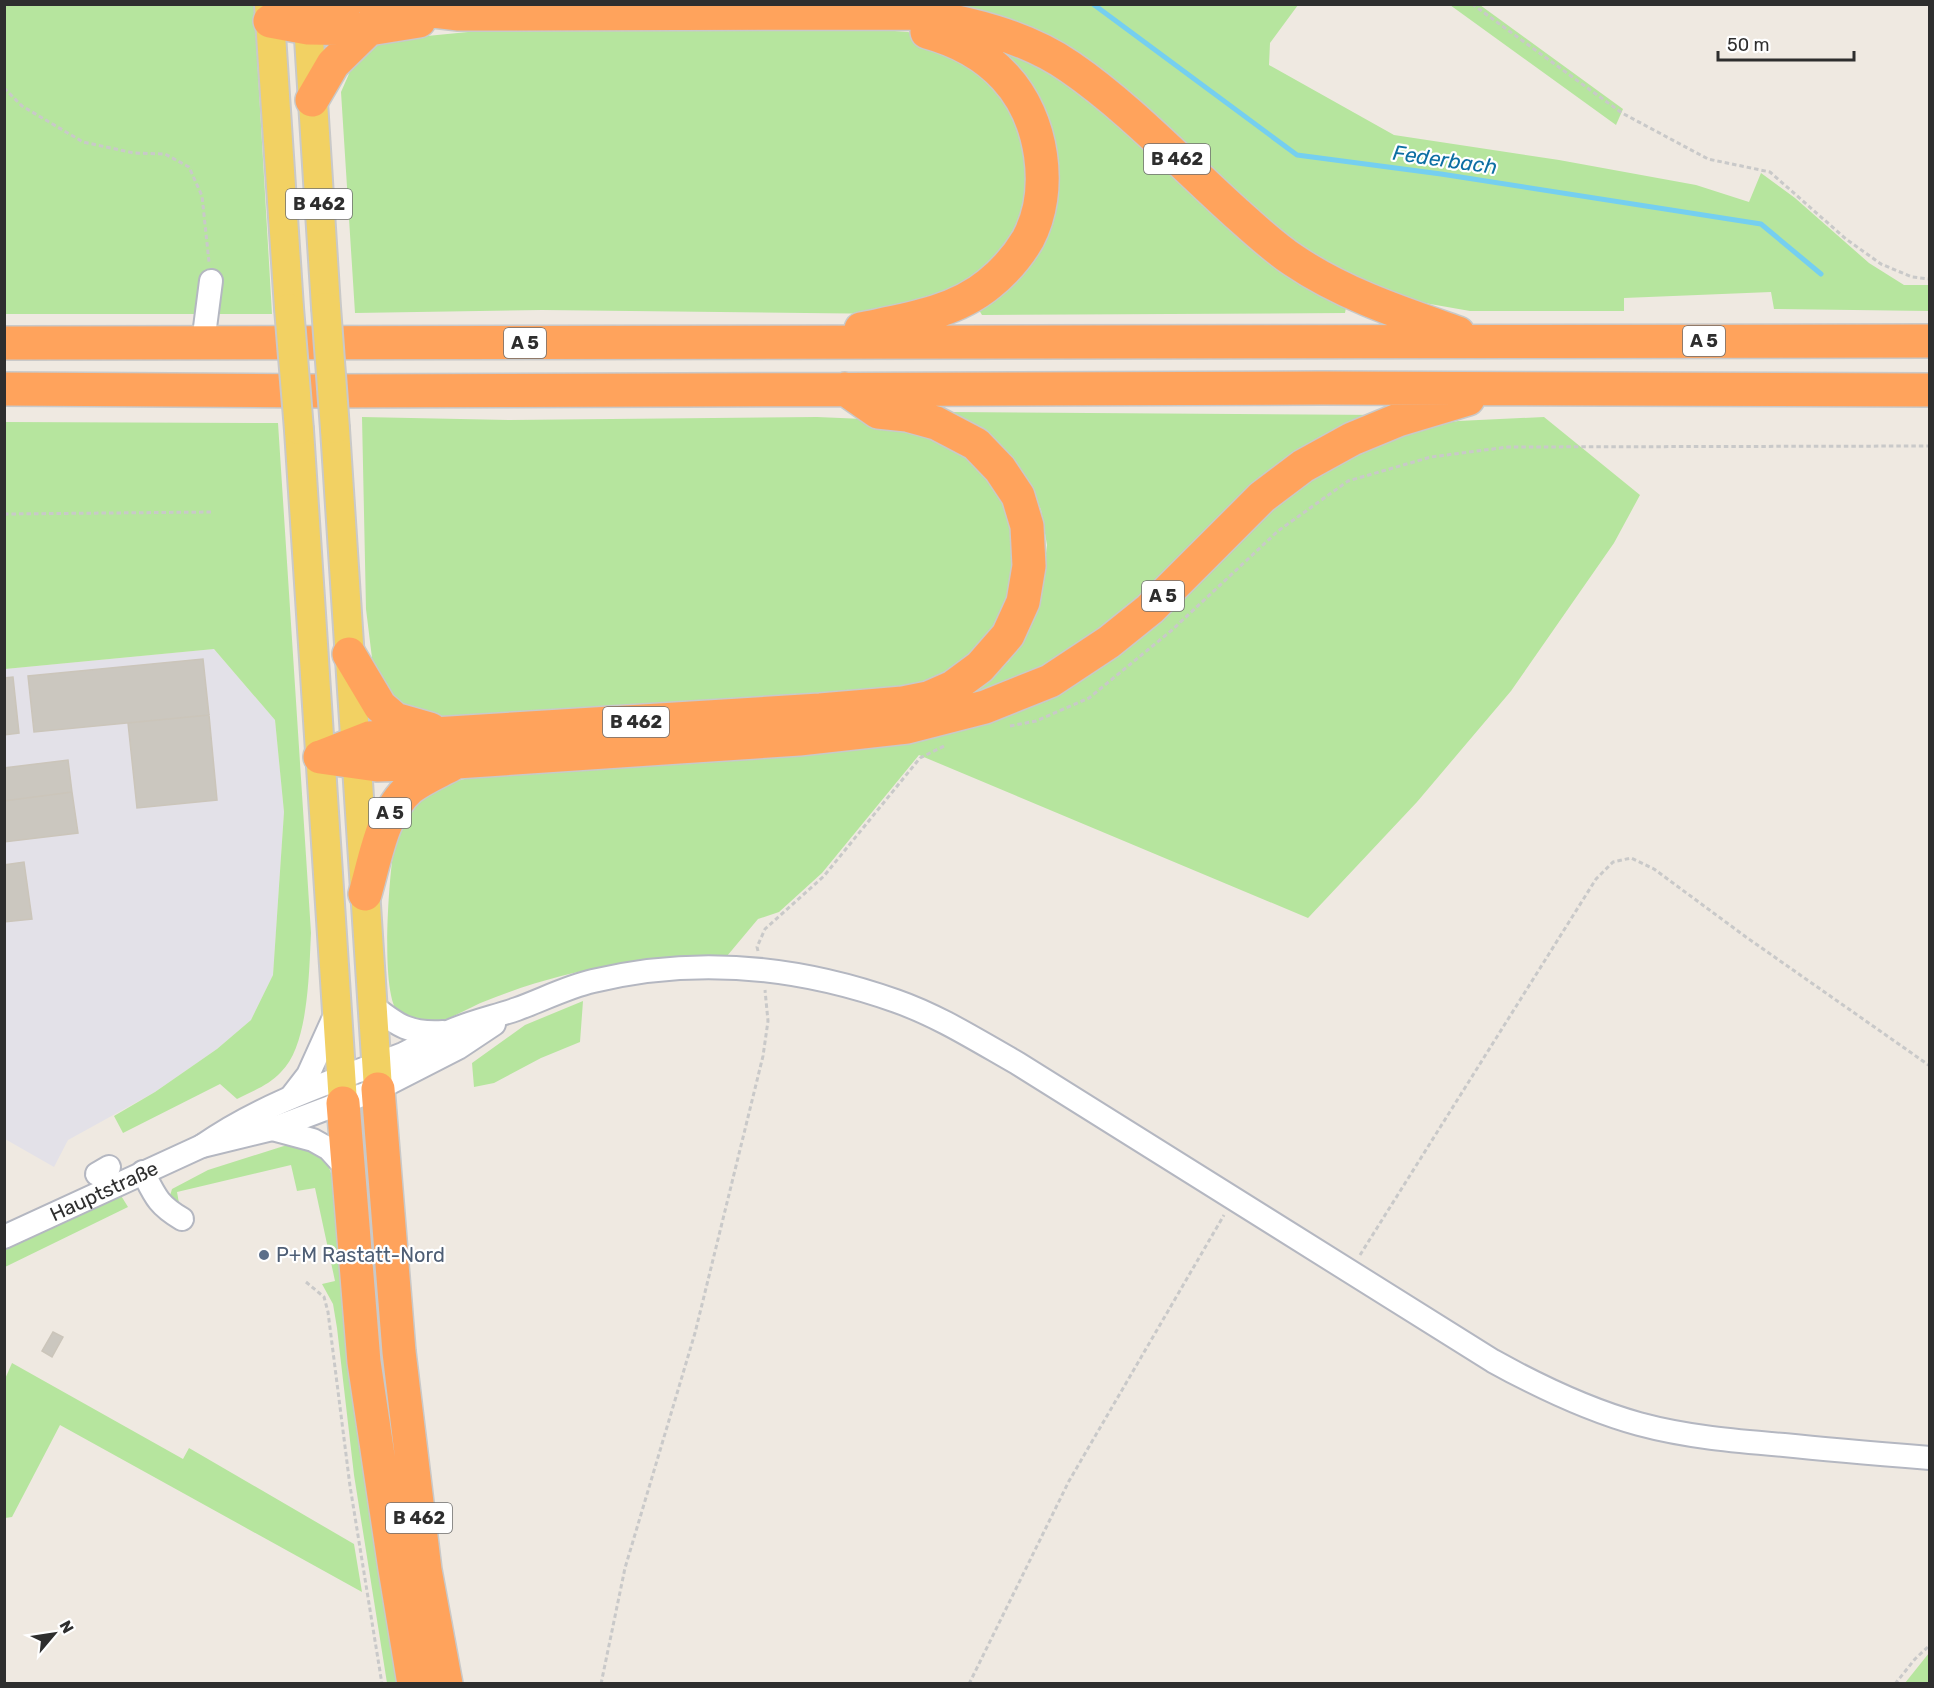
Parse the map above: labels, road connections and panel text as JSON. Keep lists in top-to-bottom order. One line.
{"streets":{"highway":["B 462","A 5"],"street":["Hauptstraße"]},"crossings":[["B 462","A 5"],["B 462","Hauptstraße"]],"water":["Federbach"],"places":["P+M Rastatt-Nord"],"scale_bar":"50 m","north":"top right"}
